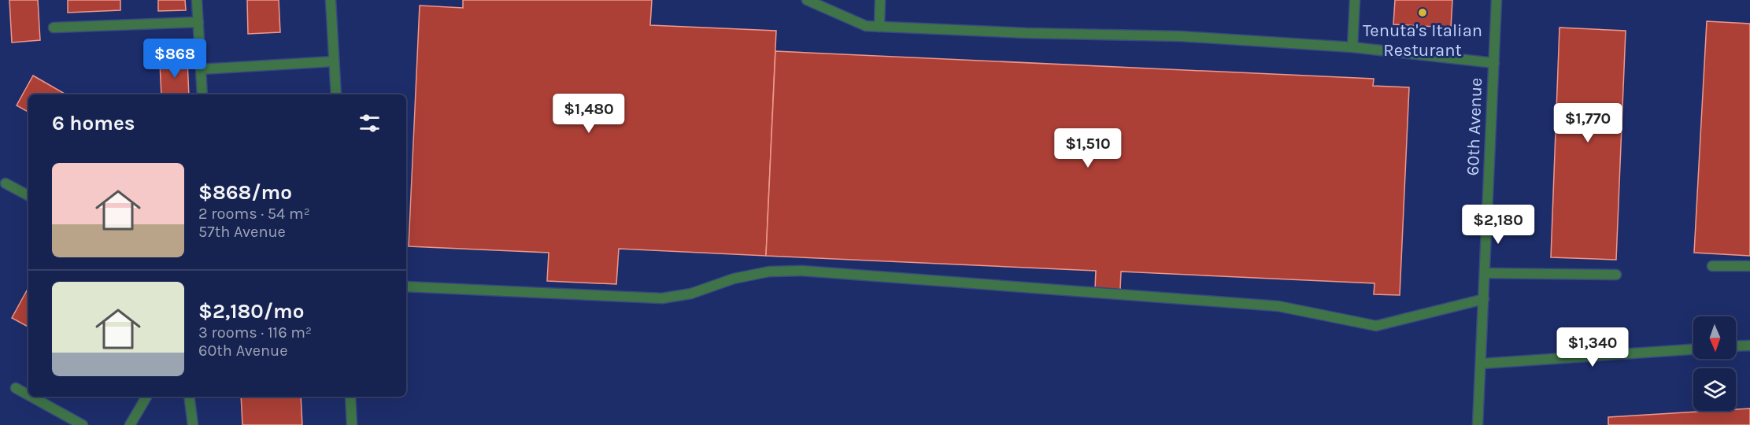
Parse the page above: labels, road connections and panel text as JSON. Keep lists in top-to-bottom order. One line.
{"streets":{"street":["60th Avenue"]},"places":["Tenuta's Italian Resturant"],"north":"bottom","page":{"price":["$868","$1,480","$1,770","$1,510","$2,180","$1,340"],"heading":"6 homes","list":[{"name":"$868/mo","note":"2 rooms · 54 m² · 57th Avenue"},{"name":"$2,180/mo","note":"3 rooms · 116 m² · 60th Avenue"}]}}
